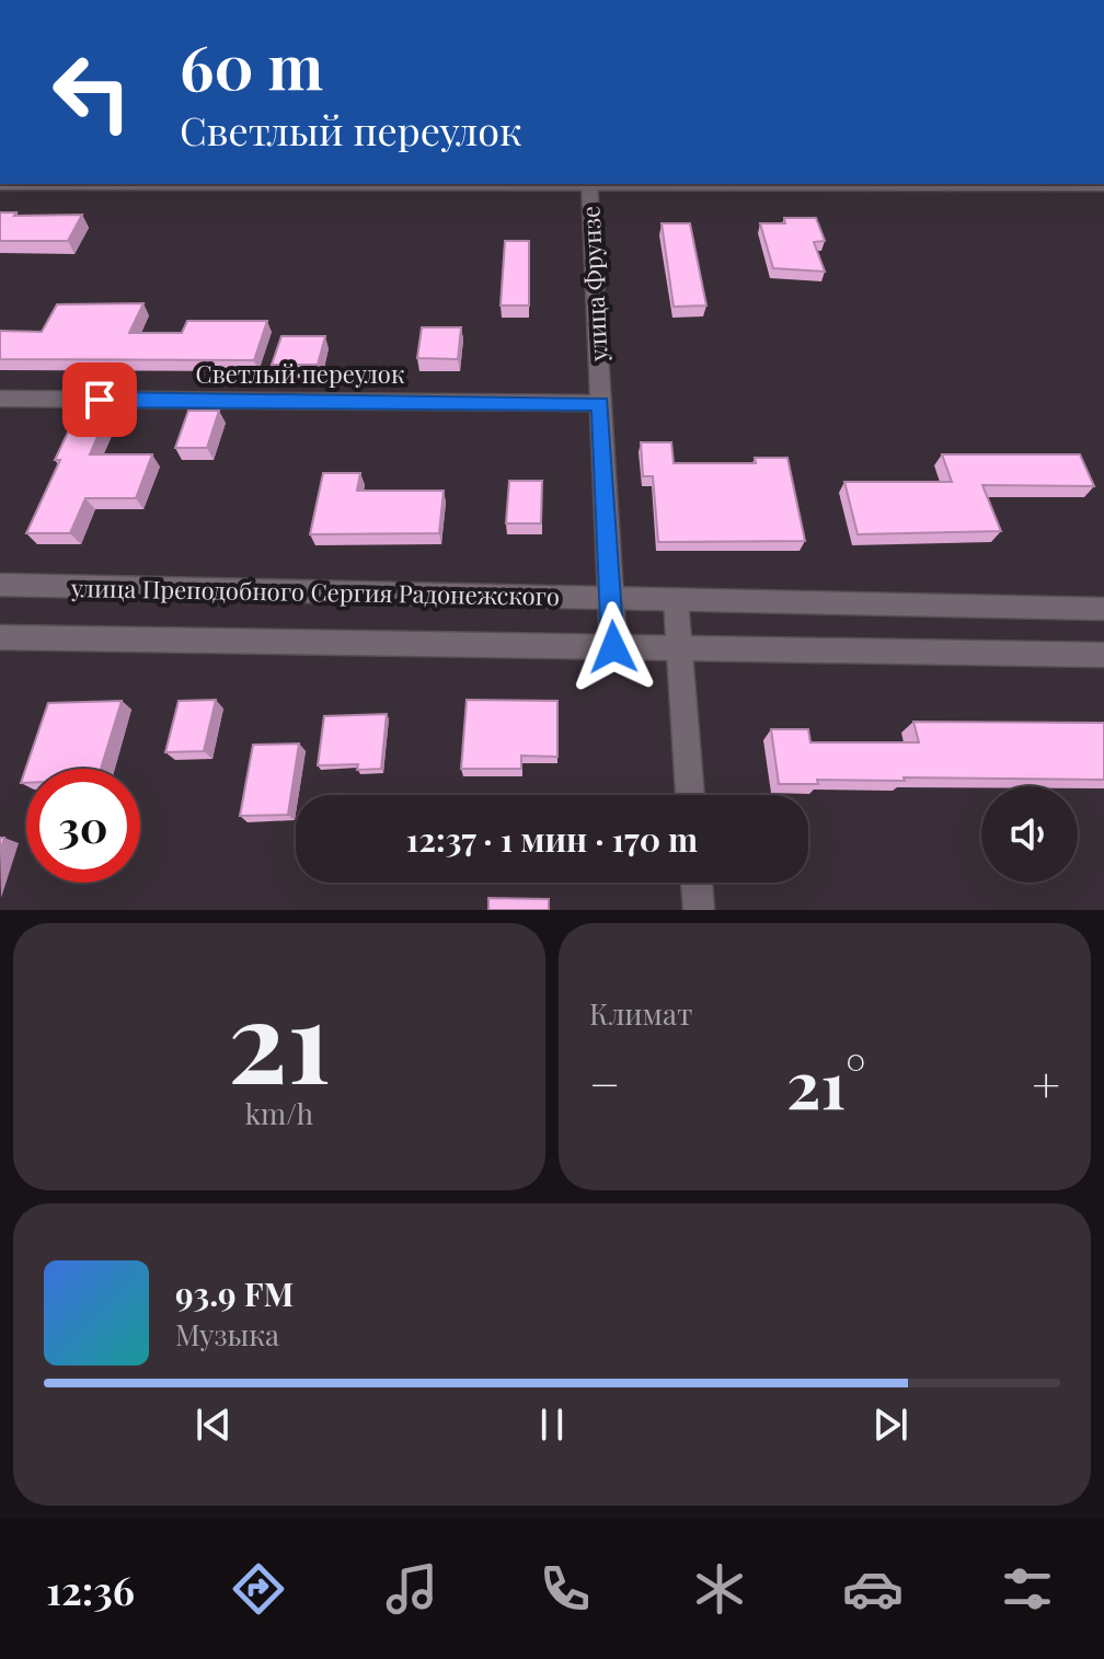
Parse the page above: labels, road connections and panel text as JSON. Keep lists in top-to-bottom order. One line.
{"streets":{"street":["улица Фрунзе","Светлый переулок","улица Преподобного Сергия Радонежского"]},"crossings":[["улица Фрунзе","Светлый переулок"],["улица Фрунзе","улица Преподобного Сергия Радонежского"]],"page":{"turn":["60 m","Светлый переулок"],"limit":"30","trip":"12:37 · 1 мин · 170 m","tile":[["21","km/h"],"Климат"],"heat":["−","21°","+"],"song":["93.9 FM","Музыка"],"tabs":"12:36"}}
